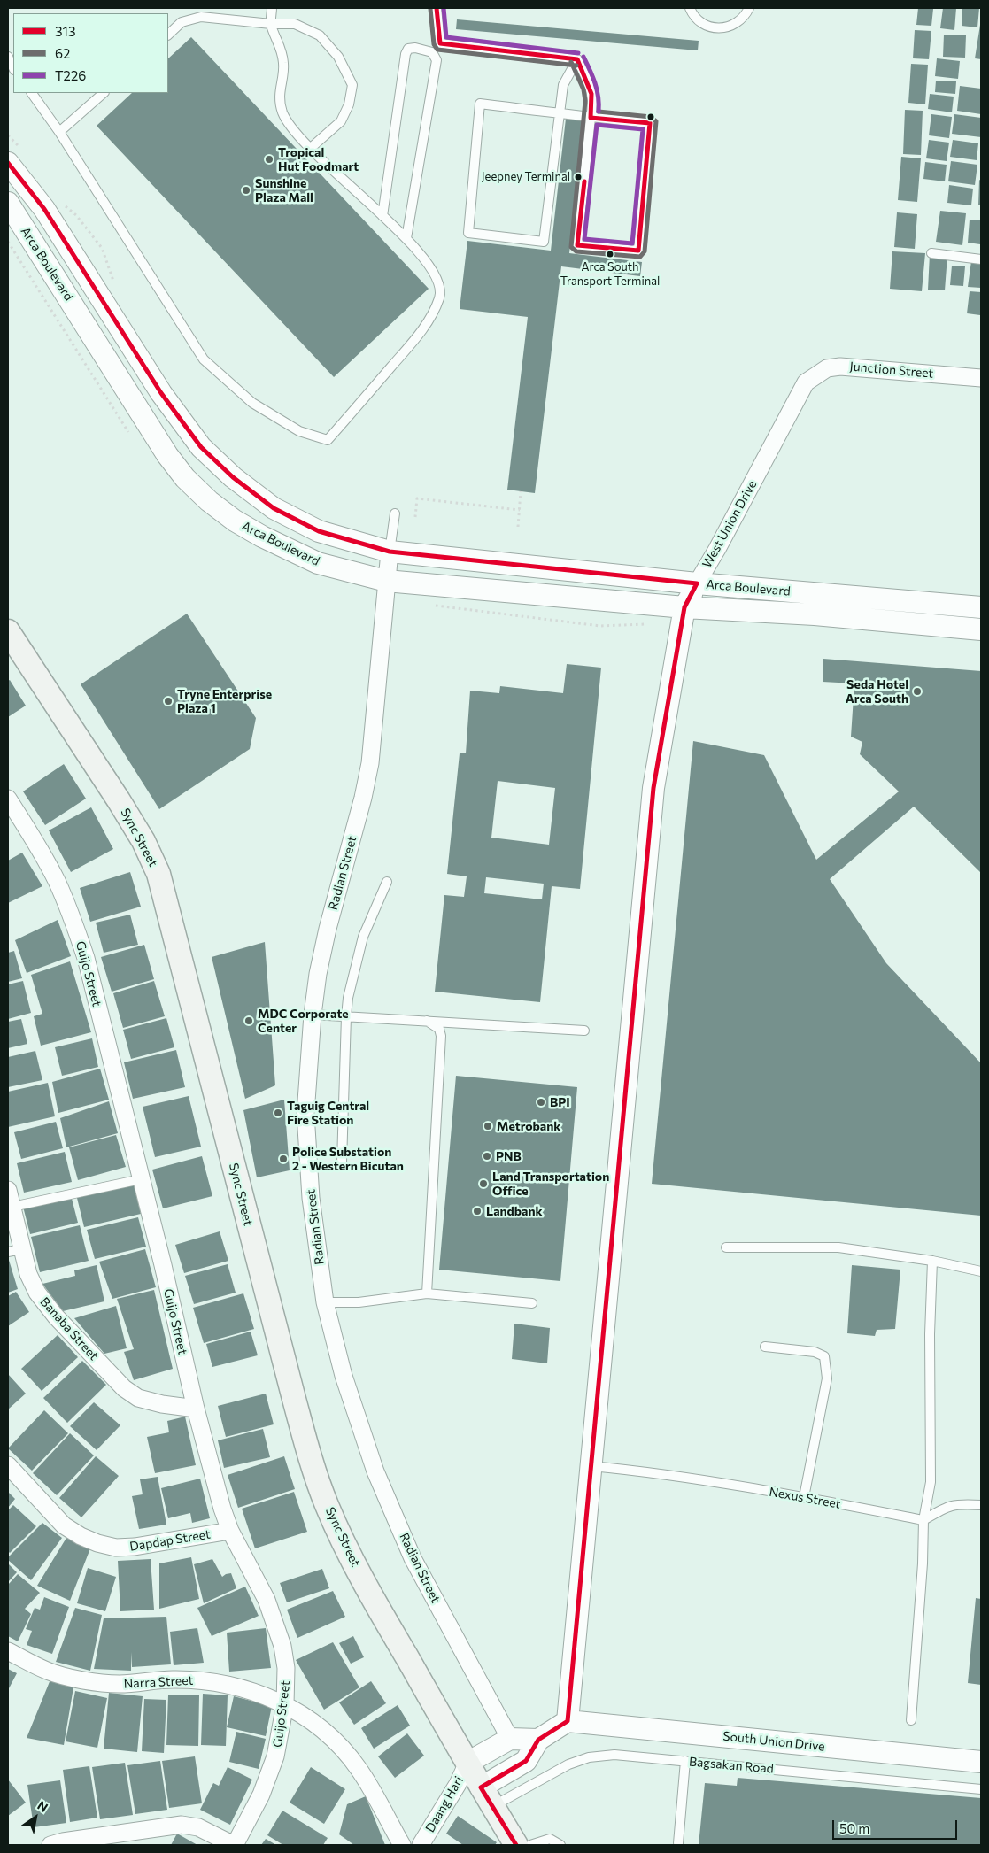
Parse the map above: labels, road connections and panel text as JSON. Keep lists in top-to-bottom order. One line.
{"streets":{"main road":["Sync Street"],"street":["Arca Boulevard","Junction Street","West Union Drive","Radian Street","Guijo Street","Banaba Street","Dapdap Street","Narra Street","South Union Drive","Daang Hari"],"lane":["Nexus Street","Bagsakan Road"]},"crossings":[["Arca Boulevard","West Union Drive"],["Arca Boulevard","Radian Street"],["Junction Street","West Union Drive"],["West Union Drive","Nexus Street"],["West Union Drive","South Union Drive"],["Sync Street","Bagsakan Road"],["Sync Street","Daang Hari"],["Guijo Street","Banaba Street"],["Guijo Street","Dapdap Street"],["Guijo Street","Narra Street"]],"places":["Tropical Hut Foodmart","Jeepney Terminal","Sunshine Plaza Mall","Arca South Transport Terminal","Seda Hotel Arca South","Tryne Enterprise Plaza 1","MDC Corporate Center","BPI","Taguig Central Fire Station","Metrobank","PNB","Police Substation 2 - Western Bicutan","Land Transportation Office","Landbank"],"lines":["transit line 313","transit line T226","transit line 62"],"legend":["313","62","T226"],"scale_bar":"50 m","north":"top right"}
